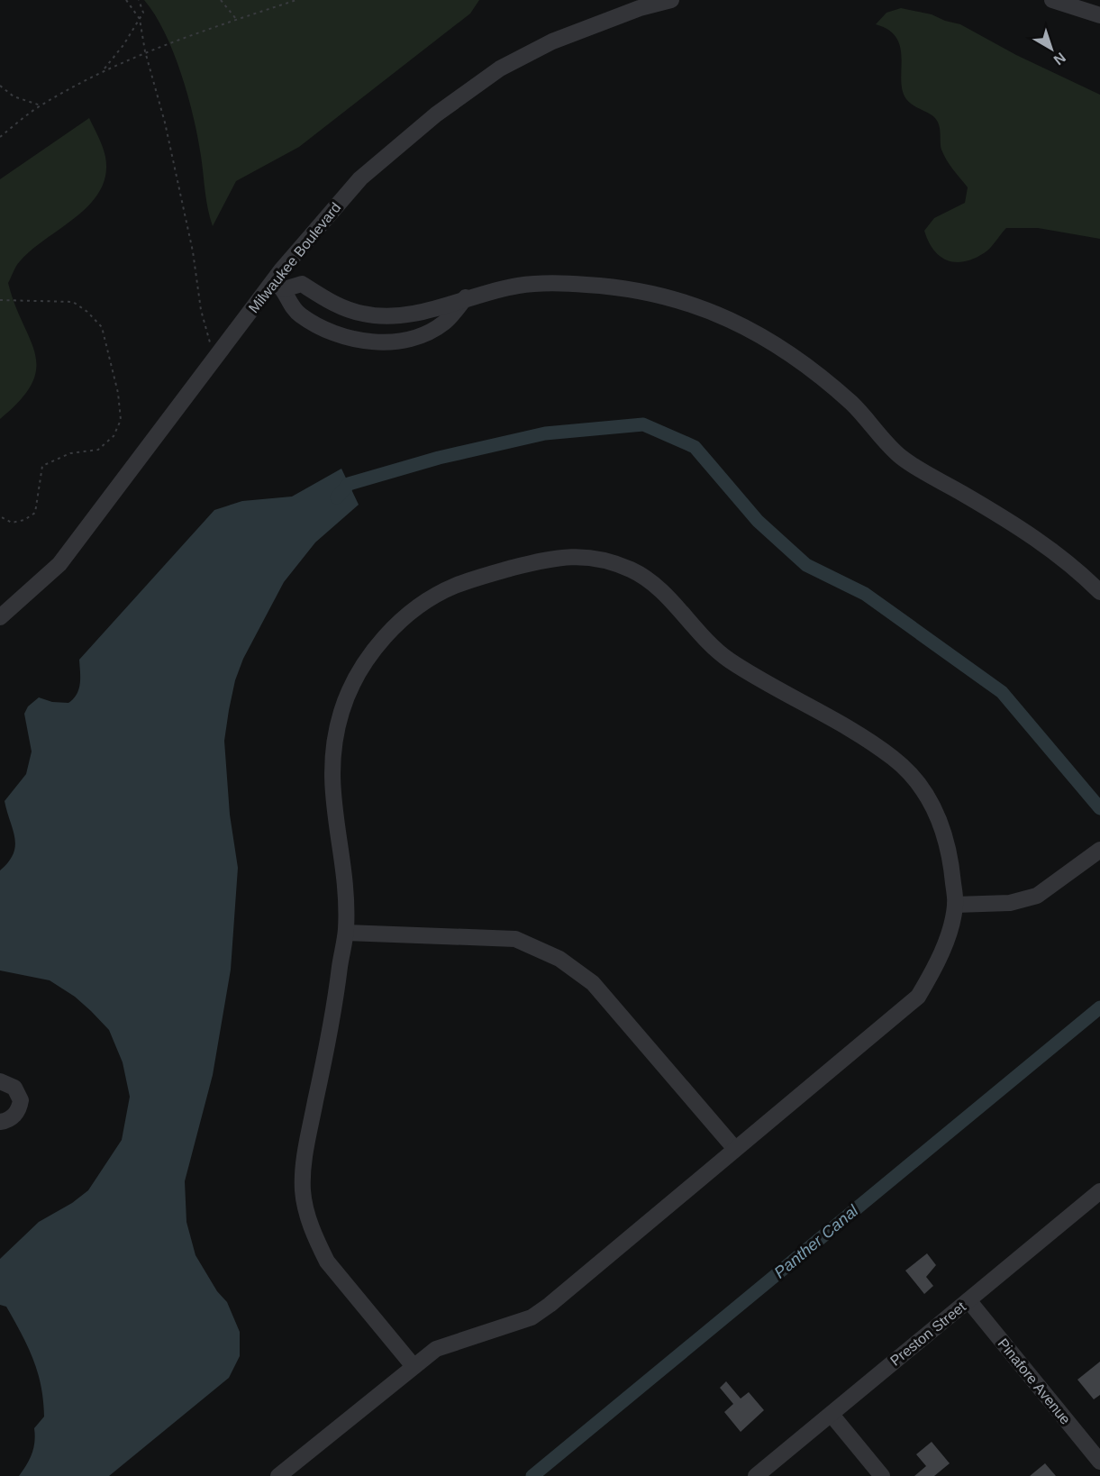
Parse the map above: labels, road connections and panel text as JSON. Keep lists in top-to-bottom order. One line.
{"streets":{"street":["Milwaukee Boulevard","Preston Street","Pinafore Avenue"]},"crossings":[["Preston Street","Pinafore Avenue"]],"water":["Panther Canal"],"north":"bottom right"}
